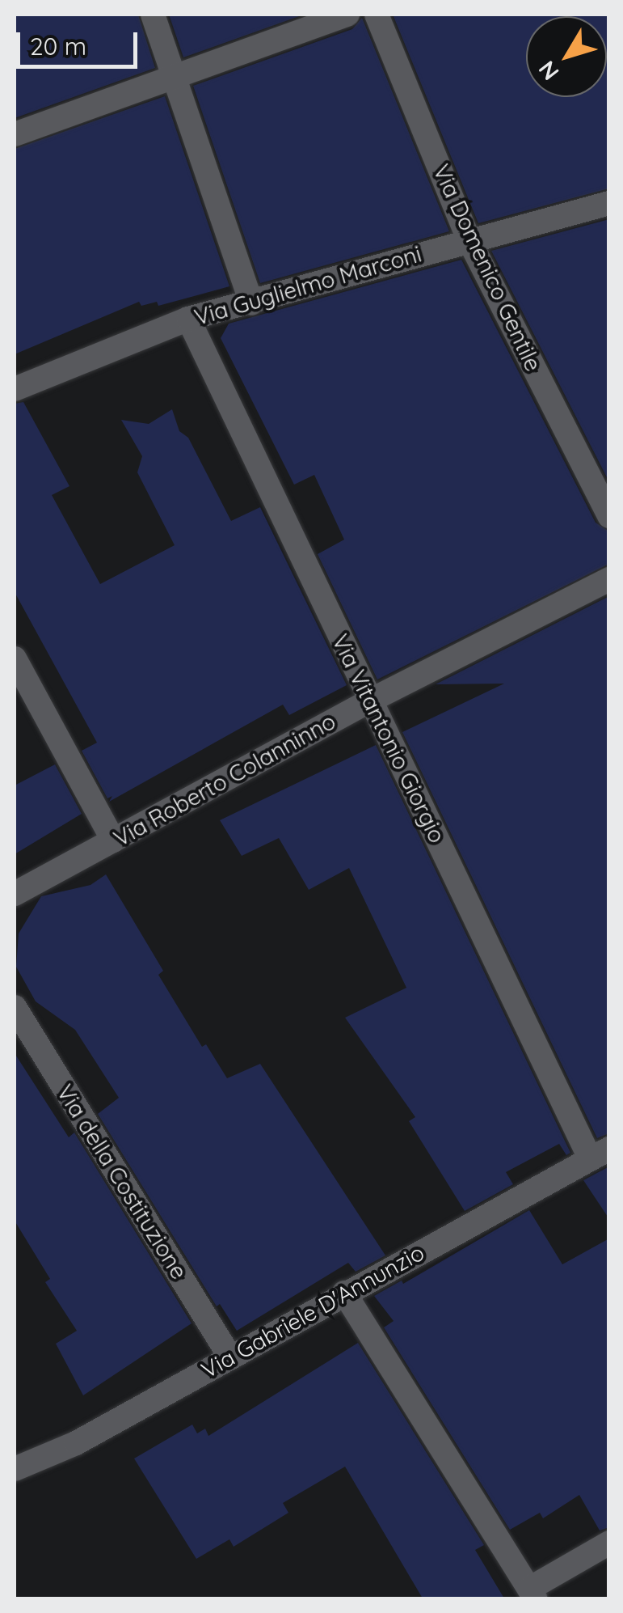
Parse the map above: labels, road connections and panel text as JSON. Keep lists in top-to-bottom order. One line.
{"streets":{"street":["Via Domenico Gentile","Via Guglielmo Marconi","Via Vitantonio Giorgio","Via Roberto Colanninno","Via della Costituzione","Via Gabriele D'Annunzio"]},"crossings":[["Via Domenico Gentile","Via Guglielmo Marconi"],["Via Guglielmo Marconi","Via Vitantonio Giorgio"],["Via Vitantonio Giorgio","Via Roberto Colanninno"],["Via Vitantonio Giorgio","Via Gabriele D'Annunzio"],["Via della Costituzione","Via Gabriele D'Annunzio"]],"scale_bar":"20 m","north":"bottom left"}
